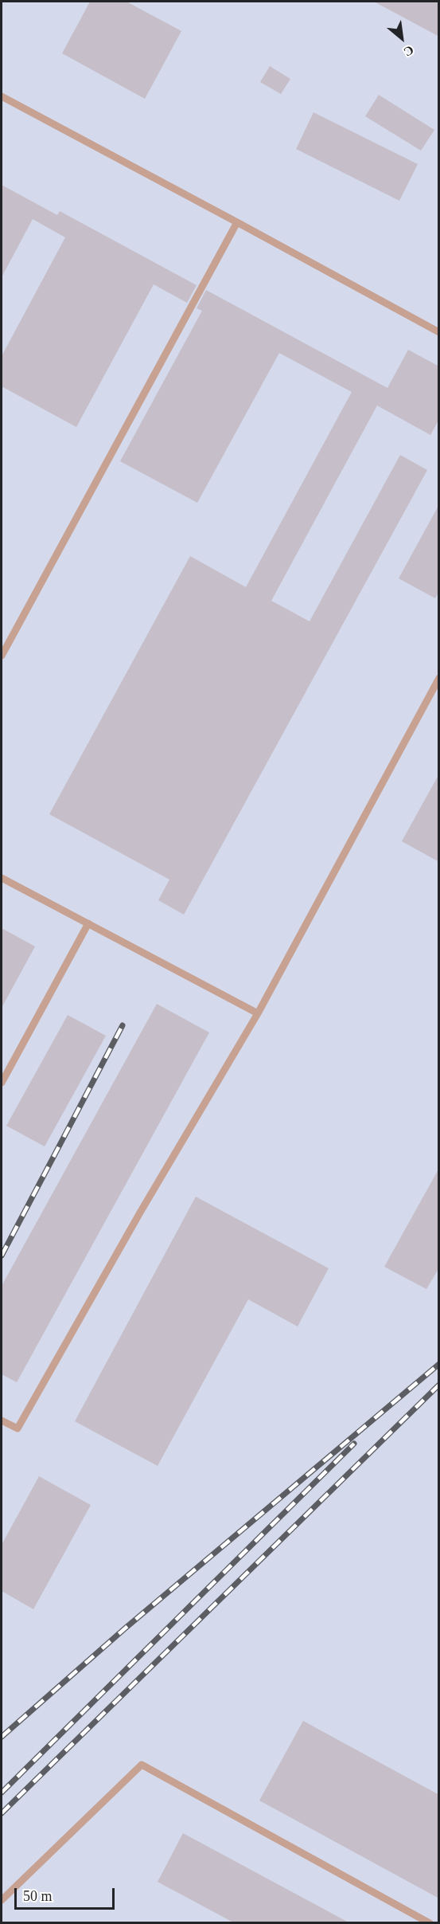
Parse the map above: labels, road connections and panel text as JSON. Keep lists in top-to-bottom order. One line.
{"scale_bar":"50 m","north":"bottom right"}
